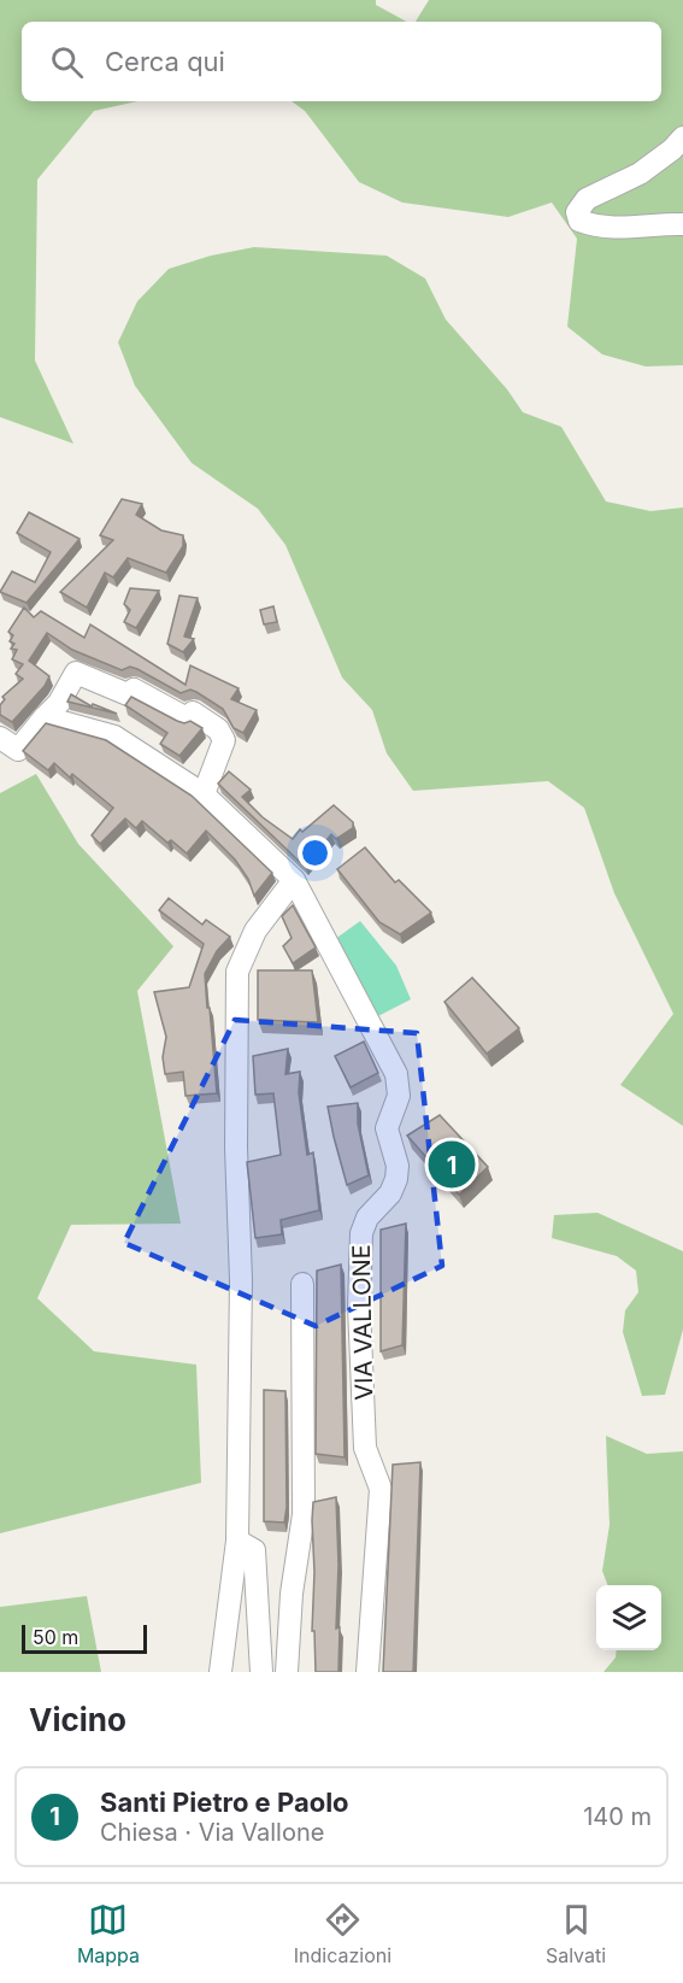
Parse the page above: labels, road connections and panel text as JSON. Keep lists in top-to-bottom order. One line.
{"streets":{"street":["VIA VALLONE"]},"scale_bar":"50 m","page":{"search":"Cerca qui","pins":"1","scale":"50 m","heading":"Vicino","list":[{"mark":"1","name":"Santi Pietro e Paolo","note":"Chiesa · Via Vallone","value":"140 m"}],"nav":["Mappa","Indicazioni","Salvati"]}}
